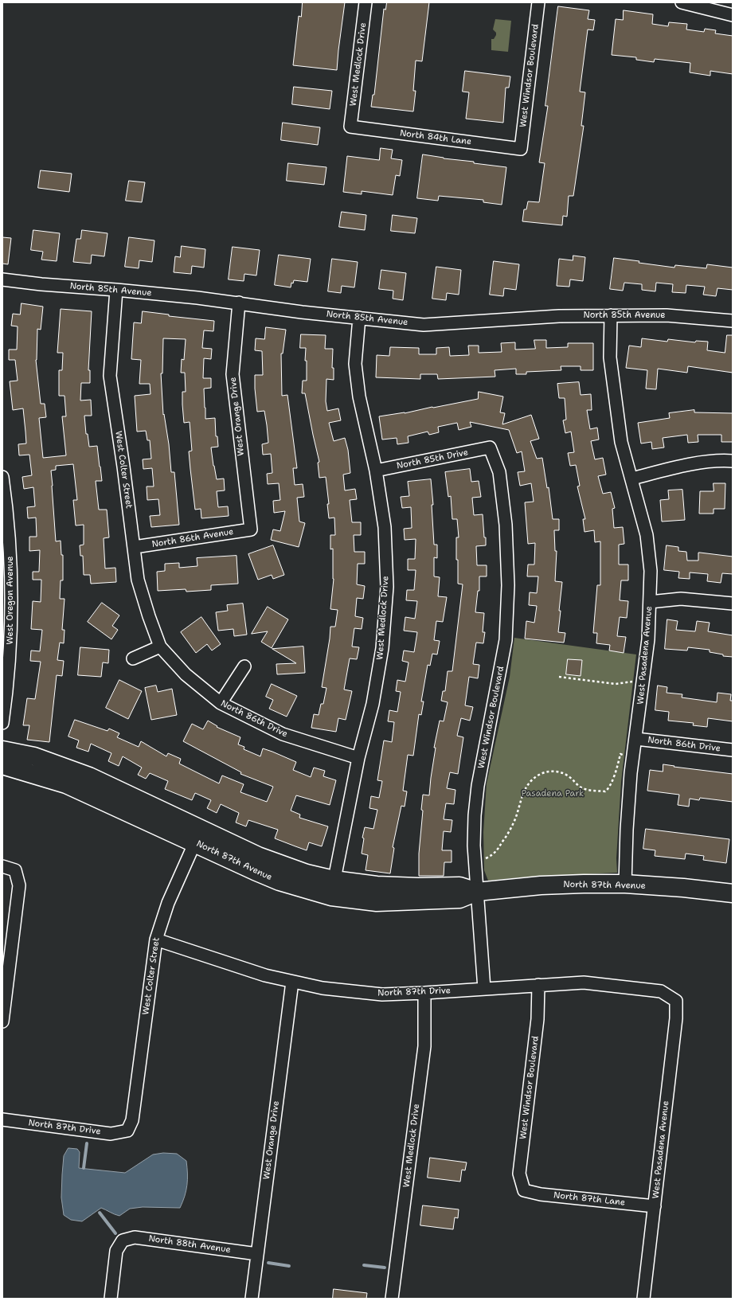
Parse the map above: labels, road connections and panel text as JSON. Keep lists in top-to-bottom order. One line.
{"streets":{"street":["West Medlock Drive","West Windsor Boulevard","North 84th Lane","North 85th Avenue","West Orange Drive","North 85th Drive","West Colter Street","North 86th Avenue","West Oregon Avenue","West Pasadena Avenue","North 86th Drive","North 87th Avenue","North 87th Drive","North 87th Lane","North 88th Avenue"]},"crossings":[["West Medlock Drive","North 84th Lane"],["West Medlock Drive","North 85th Avenue"],["West Medlock Drive","North 85th Drive"],["West Medlock Drive","North 86th Drive"],["West Medlock Drive","North 87th Avenue"],["West Medlock Drive","North 87th Drive"],["West Windsor Boulevard","North 84th Lane"],["West Windsor Boulevard","North 85th Drive"],["West Windsor Boulevard","North 87th Avenue"],["West Windsor Boulevard","North 87th Drive"],["West Windsor Boulevard","North 87th Lane"],["North 85th Avenue","West Orange Drive"],["North 85th Avenue","West Colter Street"],["North 85th Avenue","West Pasadena Avenue"],["West Orange Drive","North 86th Avenue"],["West Orange Drive","North 87th Drive"],["West Orange Drive","North 88th Avenue"],["West Colter Street","North 86th Avenue"],["West Colter Street","North 86th Drive"],["West Colter Street","North 87th Avenue"],["West Colter Street","North 87th Drive"],["West Pasadena Avenue","North 86th Drive"],["West Pasadena Avenue","North 87th Avenue"],["West Pasadena Avenue","North 87th Drive"],["West Pasadena Avenue","North 87th Lane"]],"parks":["Pasadena Park"]}
